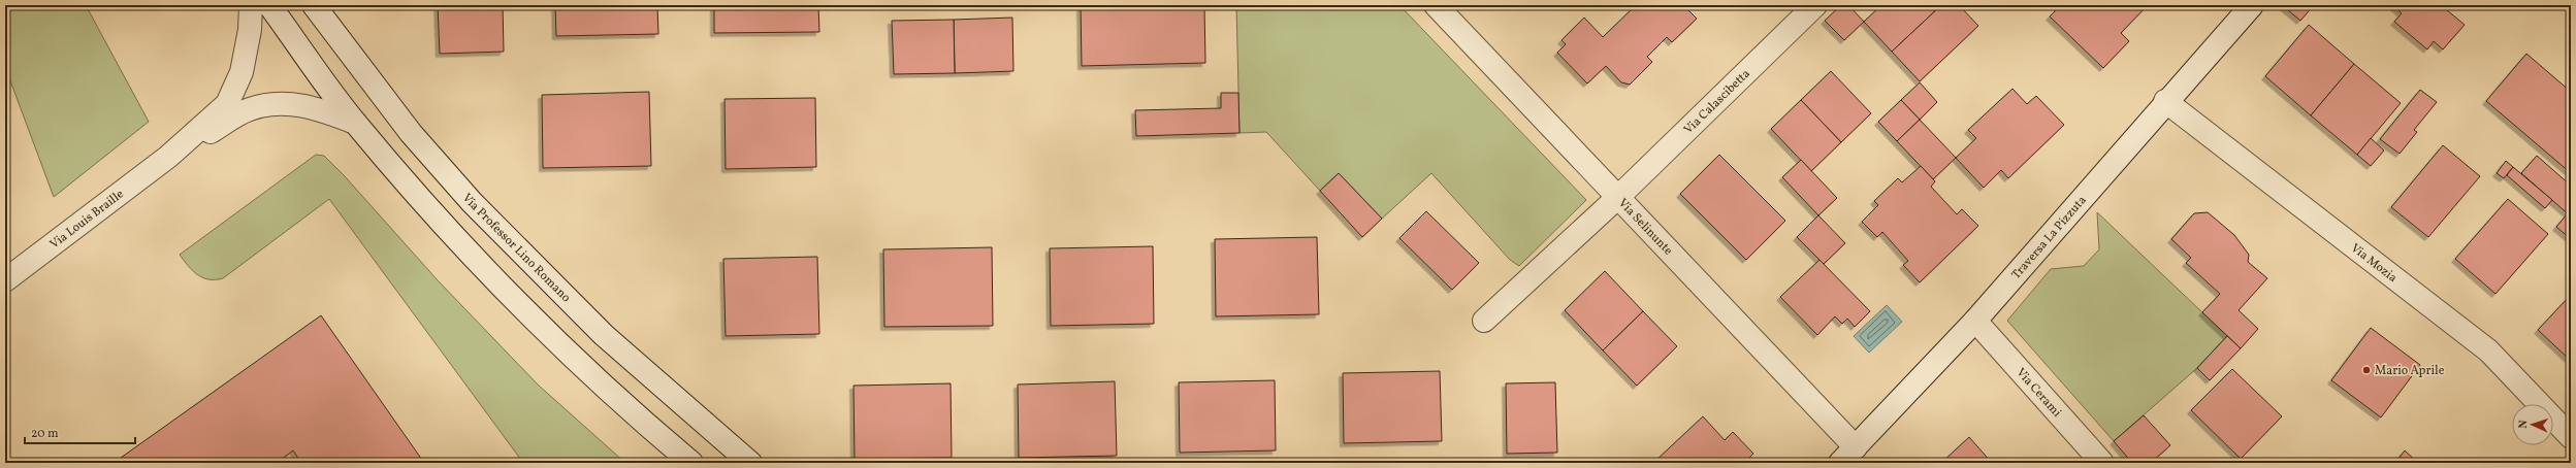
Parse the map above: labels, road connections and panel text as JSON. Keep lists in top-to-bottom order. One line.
{"streets":{"street":["Via Calascibetta","Via Louis Braille","Via Selinunte","Traversa La Pizzuta","Via Professor Lino Romano","Via Mozia","Via Cerami"]},"crossings":[["Via Calascibetta","Via Selinunte"],["Via Selinunte","Traversa La Pizzuta"],["Traversa La Pizzuta","Via Mozia"],["Traversa La Pizzuta","Via Cerami"]],"places":["Mario Aprile"],"scale_bar":"20 m","north":"left"}
